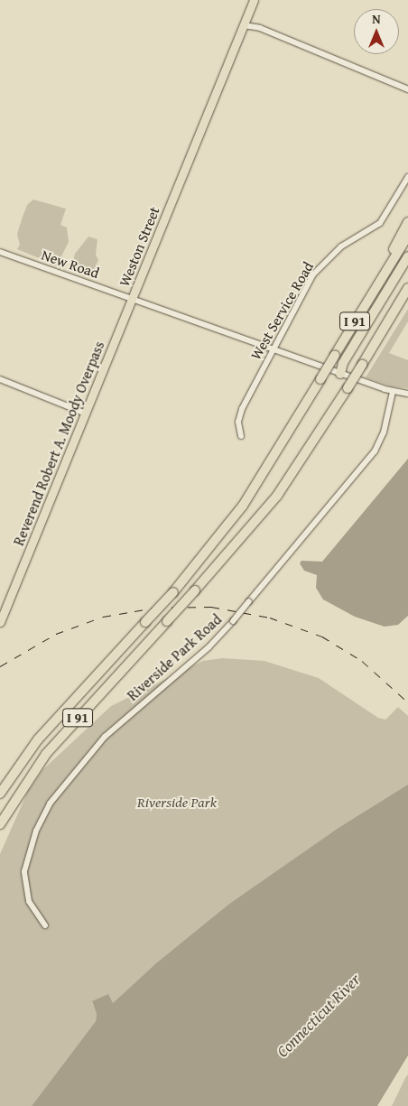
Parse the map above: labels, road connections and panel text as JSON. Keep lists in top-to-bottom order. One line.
{"streets":{"highway":["I 91"],"main road":["Weston Street","Reverend Robert A. Moody Overpass"],"street":["New Road","West Service Road","Riverside Park Road"]},"crossings":[["Weston Street","New Road"],["Weston Street","West Service Road"],["Weston Street","Reverend Robert A. Moody Overpass"],["Weston Street","Riverside Park Road"],["New Road","Reverend Robert A. Moody Overpass"]],"water":["Connecticut River"],"parks":["Riverside Park"],"north":"top"}
